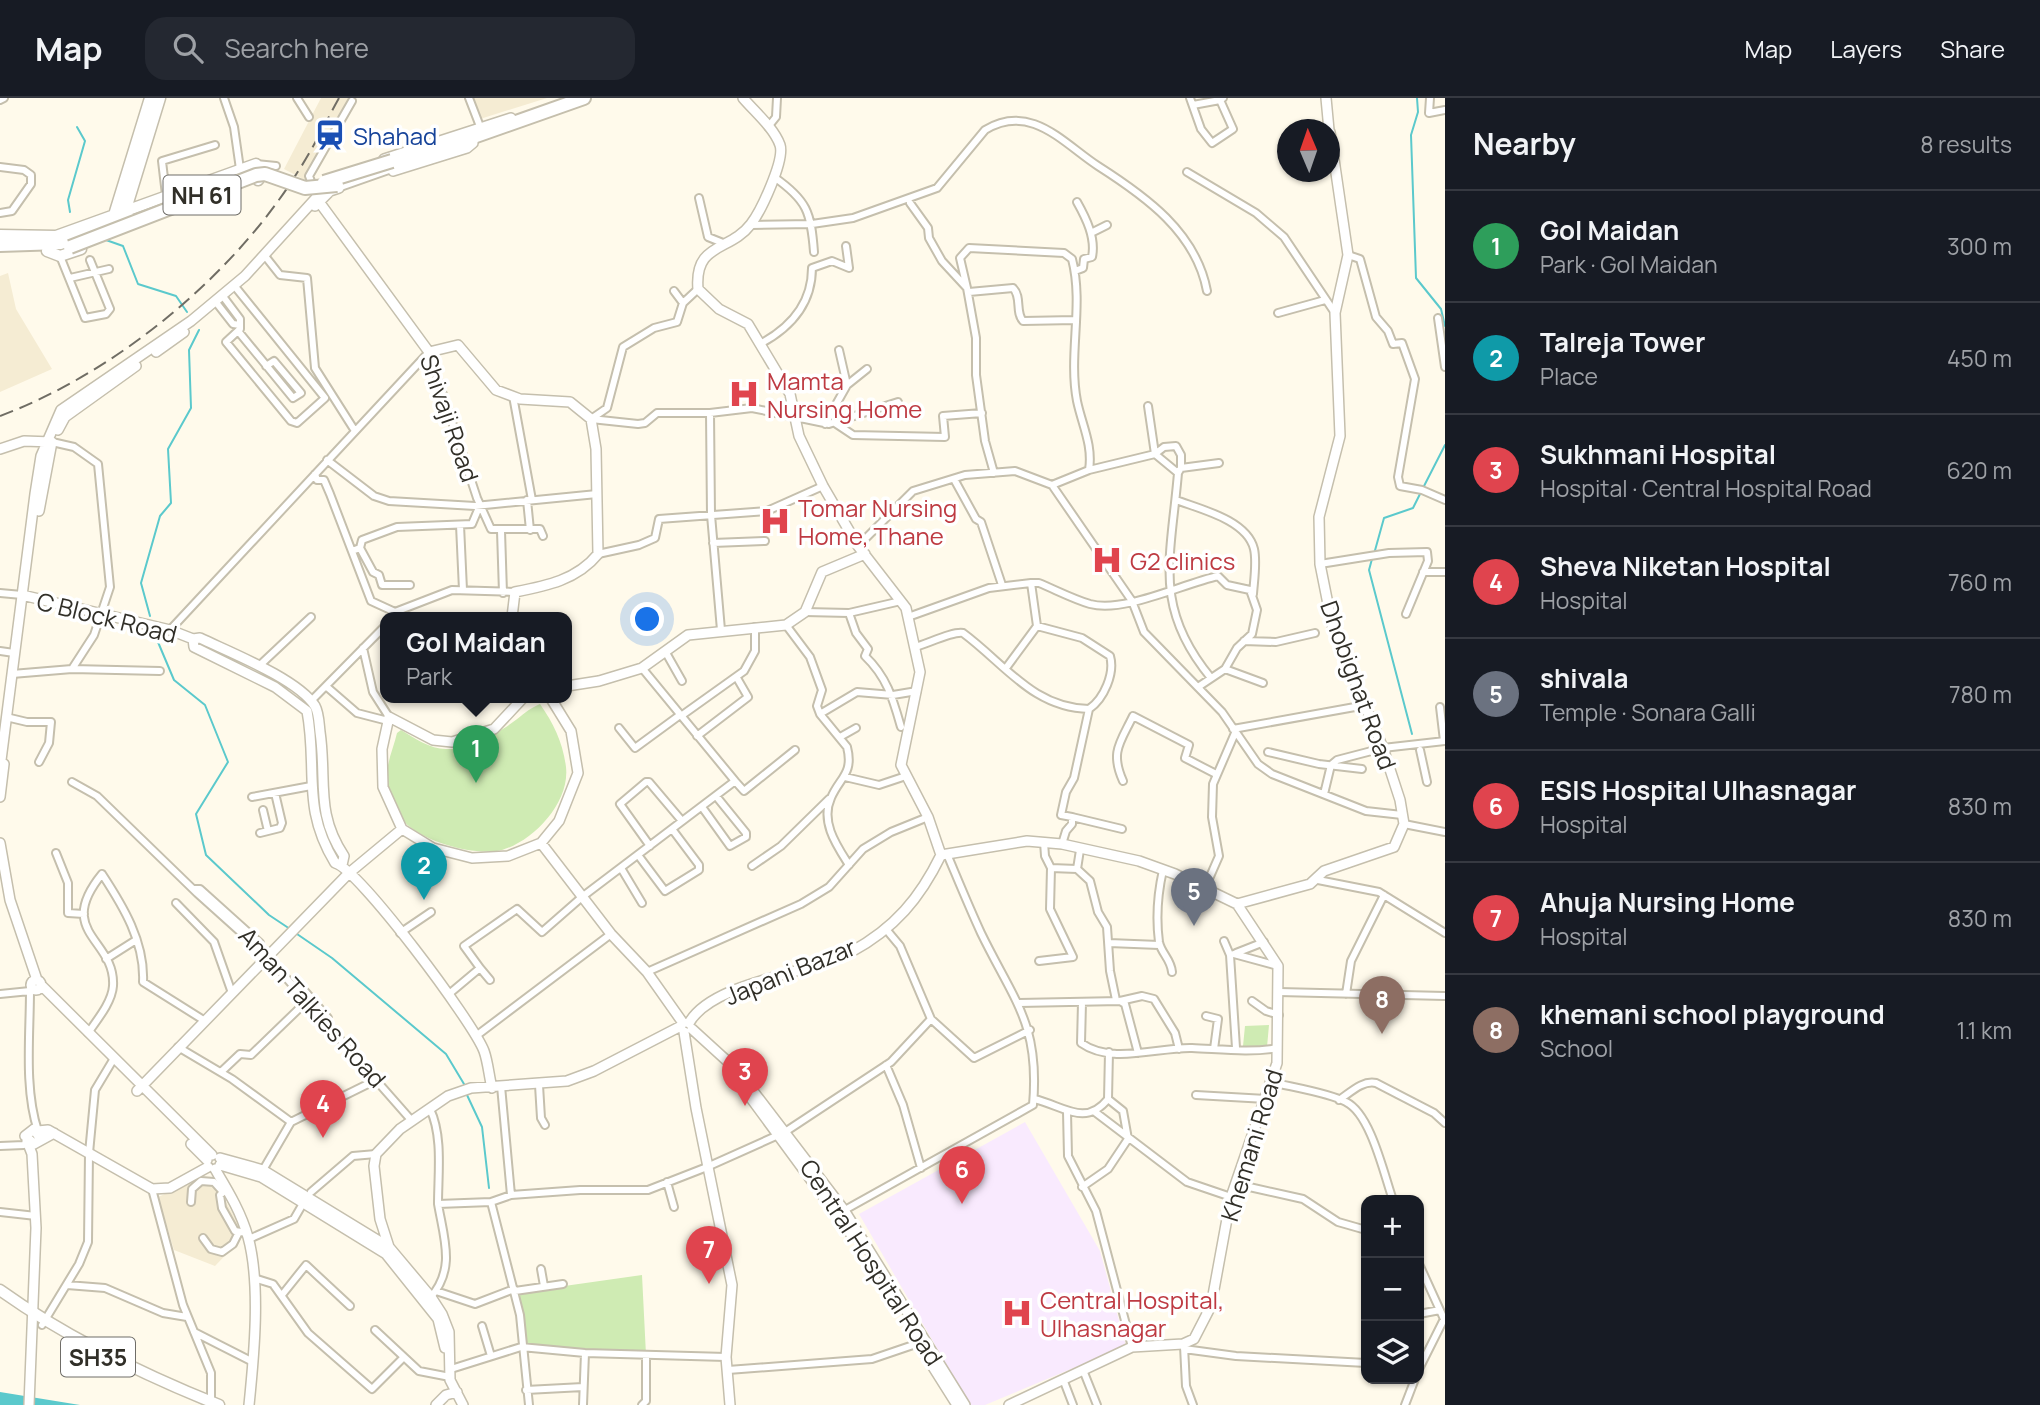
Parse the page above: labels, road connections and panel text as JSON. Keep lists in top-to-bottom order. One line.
{"streets":{"highway":["NH 61"],"main road":["SH35"],"street":["Shivaji Road","C Block Road","Dhobighat Road","Japani Bazar","Aman Talkies Road","Khemani Road","Central Hospital Road"]},"crossings":[["Japani Bazar","Aman Talkies Road"],["Japani Bazar","Central Hospital Road"]],"places":{"station":["Shahad"],"hospital":["Mamta Nursing Home","Tomar Nursing Home, Thane","G2 clinics","Central Hospital, Ulhasnagar"]},"north":"top","page":{"header":"Map","search":"Search here","nav":["Map","Layers","Share"],"heading":["Nearby","8 results"],"list":[{"mark":"1","name":"Gol Maidan","note":"Park · Gol Maidan","value":"300 m"},{"mark":"2","name":"Talreja Tower","note":"Place","value":"450 m"},{"mark":"3","name":"Sukhmani Hospital","note":"Hospital · Central Hospital Road","value":"620 m"},{"mark":"4","name":"Sheva Niketan Hospital","note":"Hospital","value":"760 m"},{"mark":"5","name":"shivala","note":"Temple · Sonara Galli","value":"780 m"},{"mark":"6","name":"ESIS Hospital Ulhasnagar","note":"Hospital","value":"830 m"},{"mark":"7","name":"Ahuja Nursing Home","note":"Hospital","value":"830 m"},{"mark":"8","name":"khemani school playground","note":"School","value":"1.1 km"}],"popup":["Gol Maidan","Park"],"pins":["1","2","5","8","3","4","6","7"],"map_buttons":["+","−"]}}
